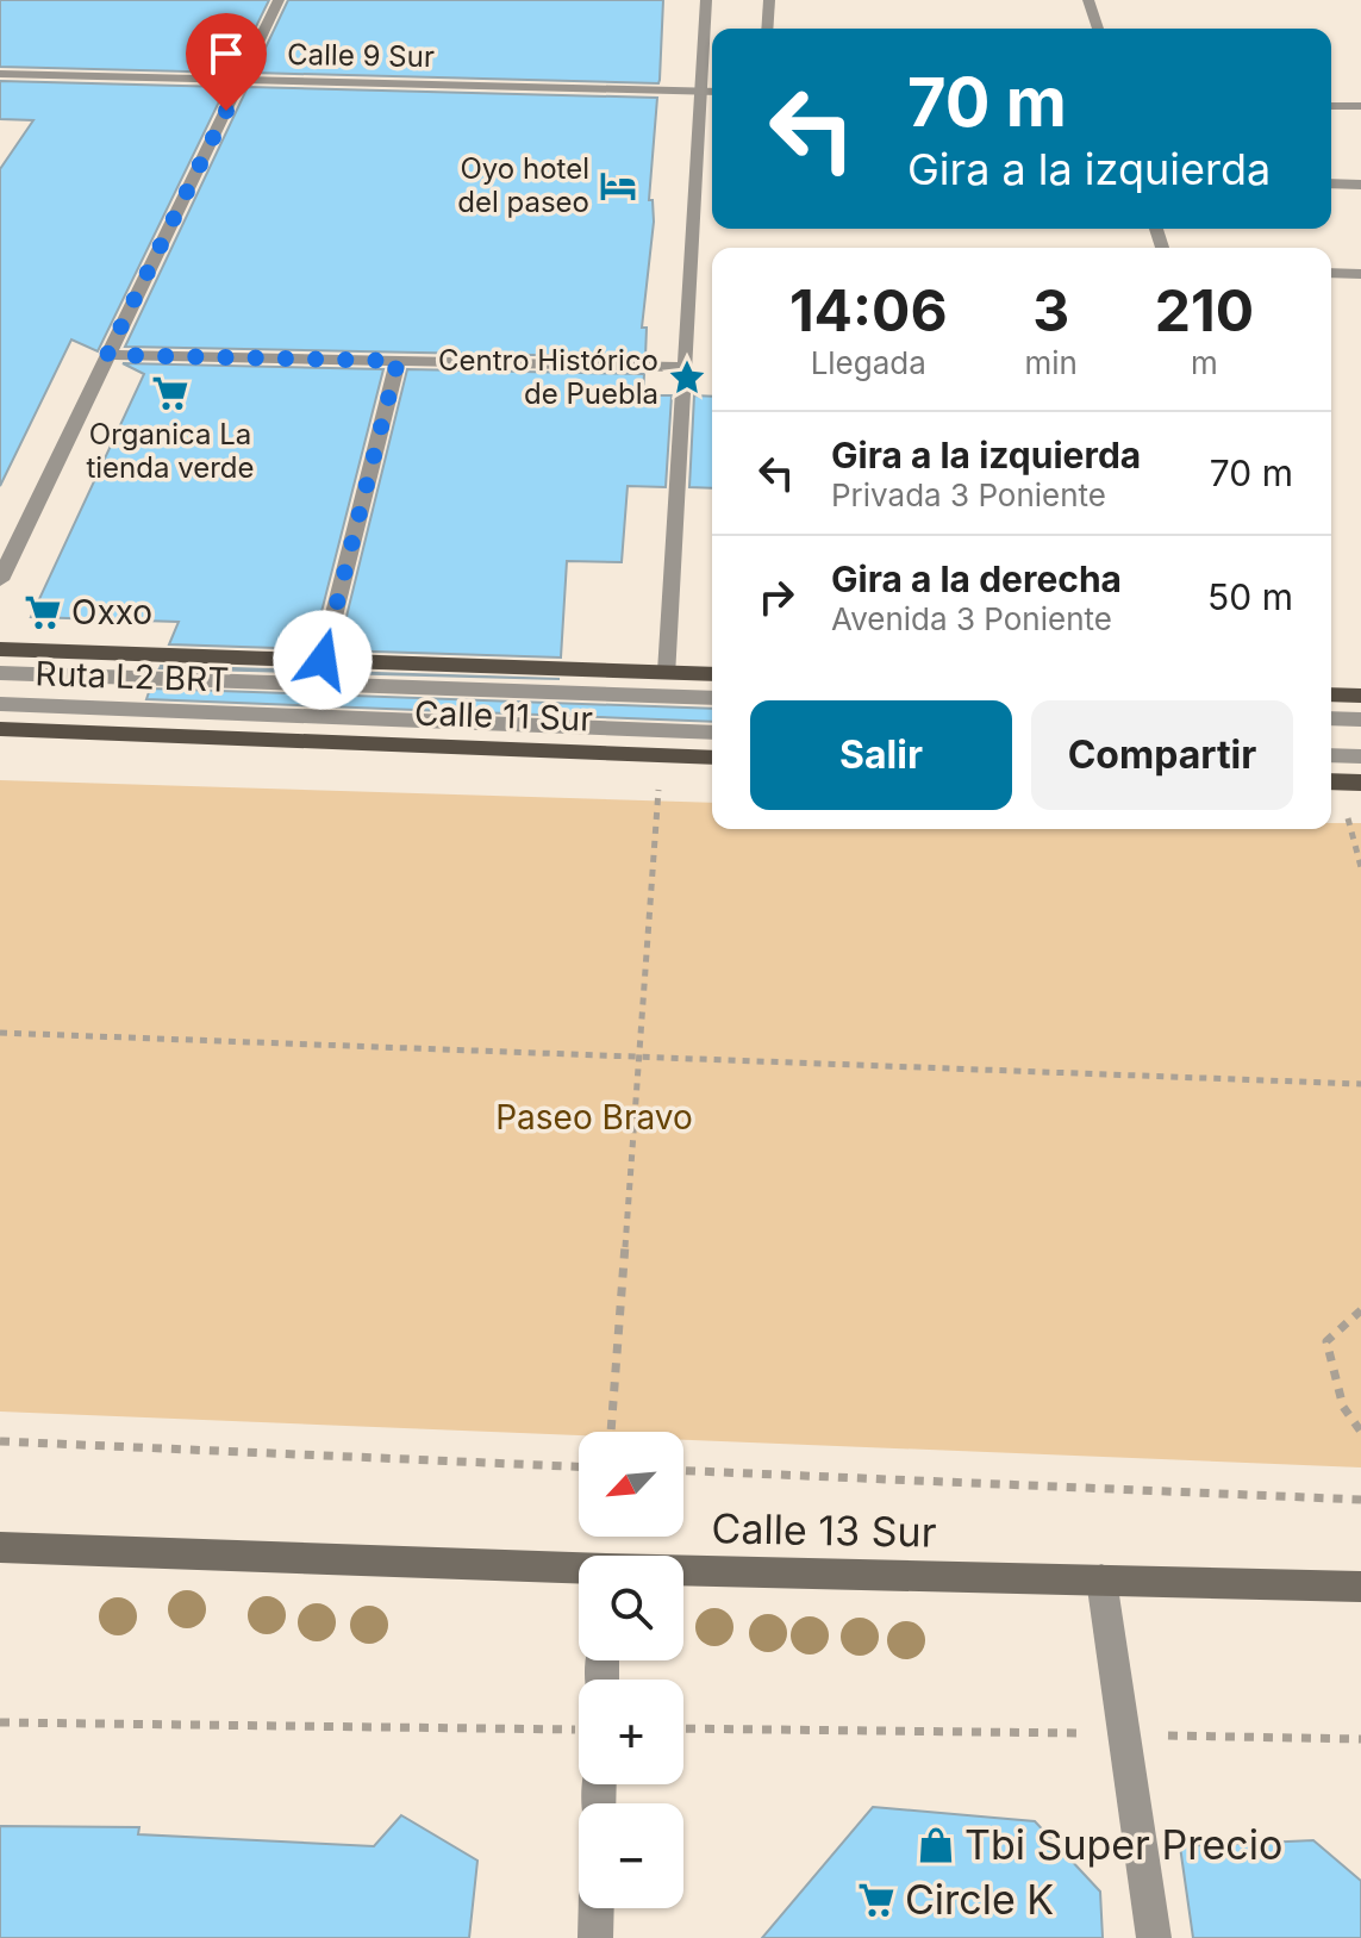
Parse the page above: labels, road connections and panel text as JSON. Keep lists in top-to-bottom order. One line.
{"streets":{"main road":["Calle 11 Sur","Calle 13 Sur"],"street":["Calle 9 Sur","Ruta L2 BRT"]},"parks":["Paseo Bravo"],"places":{"hotel":["Oyo hotel del paseo"],"place":["Centro Histórico de Puebla"],"supermarket":["Organica La tienda verde","Oxxo","Circle K"],"shop":["Tbi Super Precio"]},"north":"bottom left","page":{"turn":["70 m","Gira a la izquierda"],"eta":["14:06","Llegada","3","min","210","m"],"list":[{"name":"Gira a la izquierda","note":"Privada 3 Poniente","value":"70 m"},{"name":"Gira a la derecha","note":"Avenida 3 Poniente","value":"50 m"}],"buttons":["Salir","Compartir"],"map_buttons":["+","−"]}}
